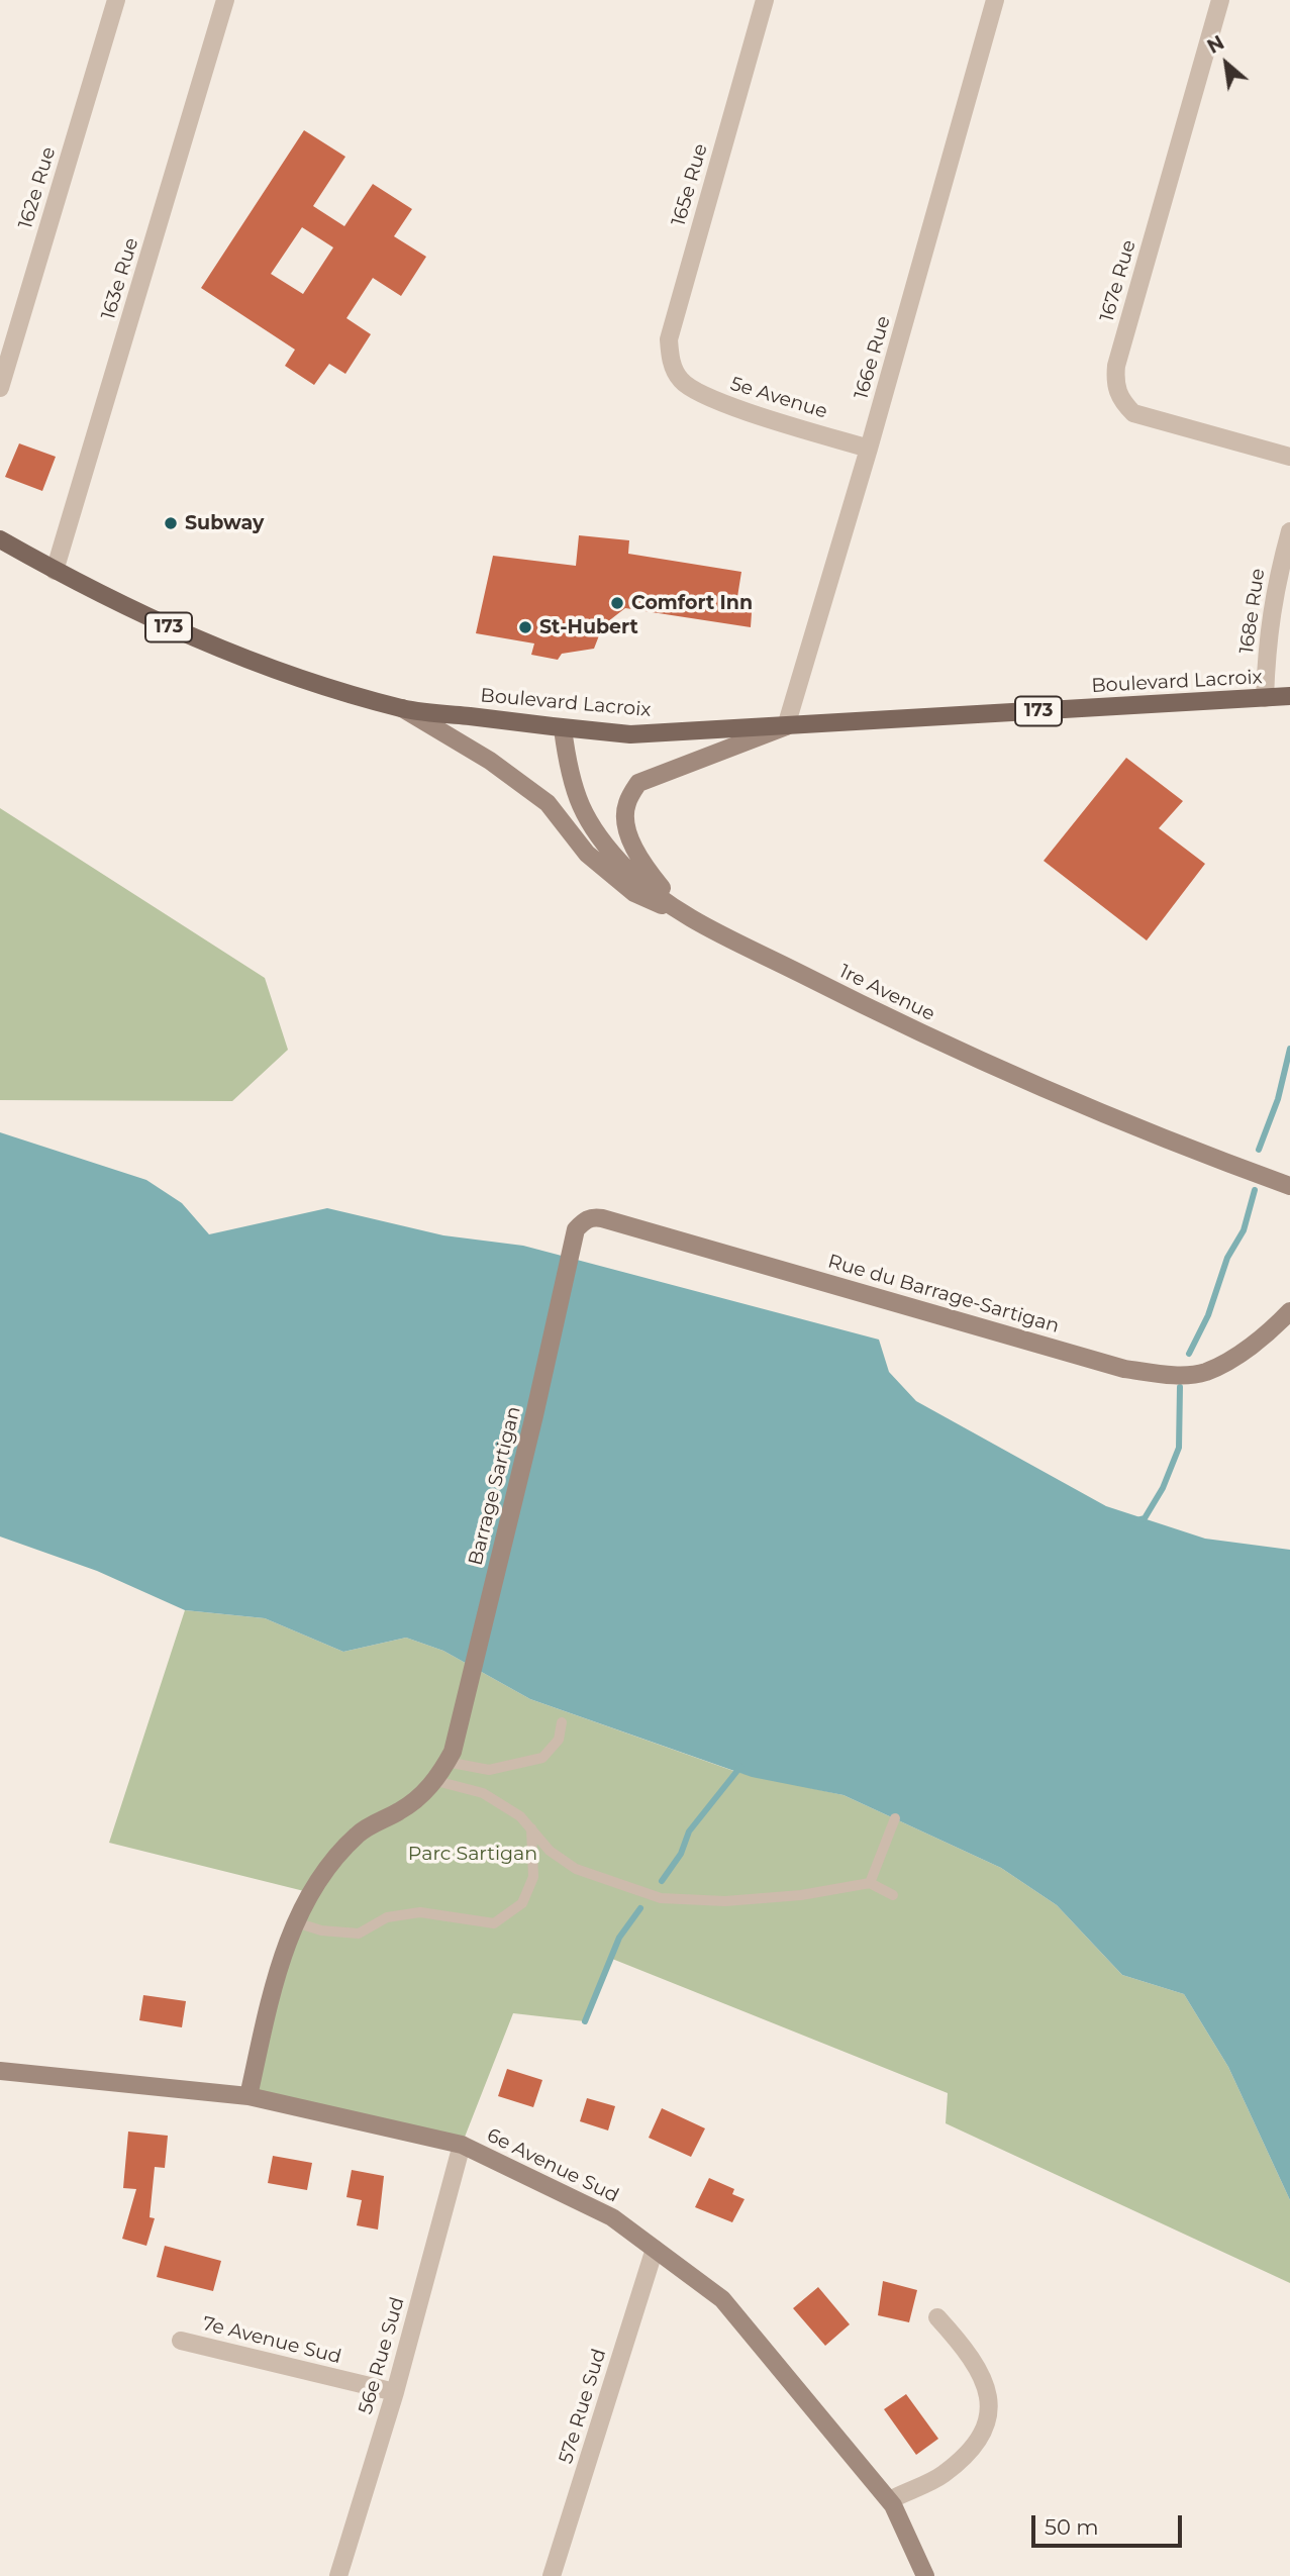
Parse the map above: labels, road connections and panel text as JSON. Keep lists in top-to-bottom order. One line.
{"streets":{"main road":["173","Boulevard Lacroix","1re Avenue","Rue du Barrage-Sartigan","Barrage Sartigan","6e Avenue Sud"],"street":["165e Rue","162e Rue","163e Rue","167e Rue","166e Rue","5e Avenue","168e Rue","7e Avenue Sud","56e Rue Sud","57e Rue Sud"]},"crossings":[["165e Rue","5e Avenue"],["163e Rue","Boulevard Lacroix"],["166e Rue","5e Avenue"],["166e Rue","Boulevard Lacroix"],["168e Rue","Boulevard Lacroix"],["Boulevard Lacroix","1re Avenue"],["Rue du Barrage-Sartigan","Barrage Sartigan"],["6e Avenue Sud","56e Rue Sud"],["6e Avenue Sud","57e Rue Sud"],["7e Avenue Sud","56e Rue Sud"]],"parks":["Parc Sartigan"],"places":["Subway","Comfort Inn","St-Hubert"],"scale_bar":"50 m","north":"top left"}
